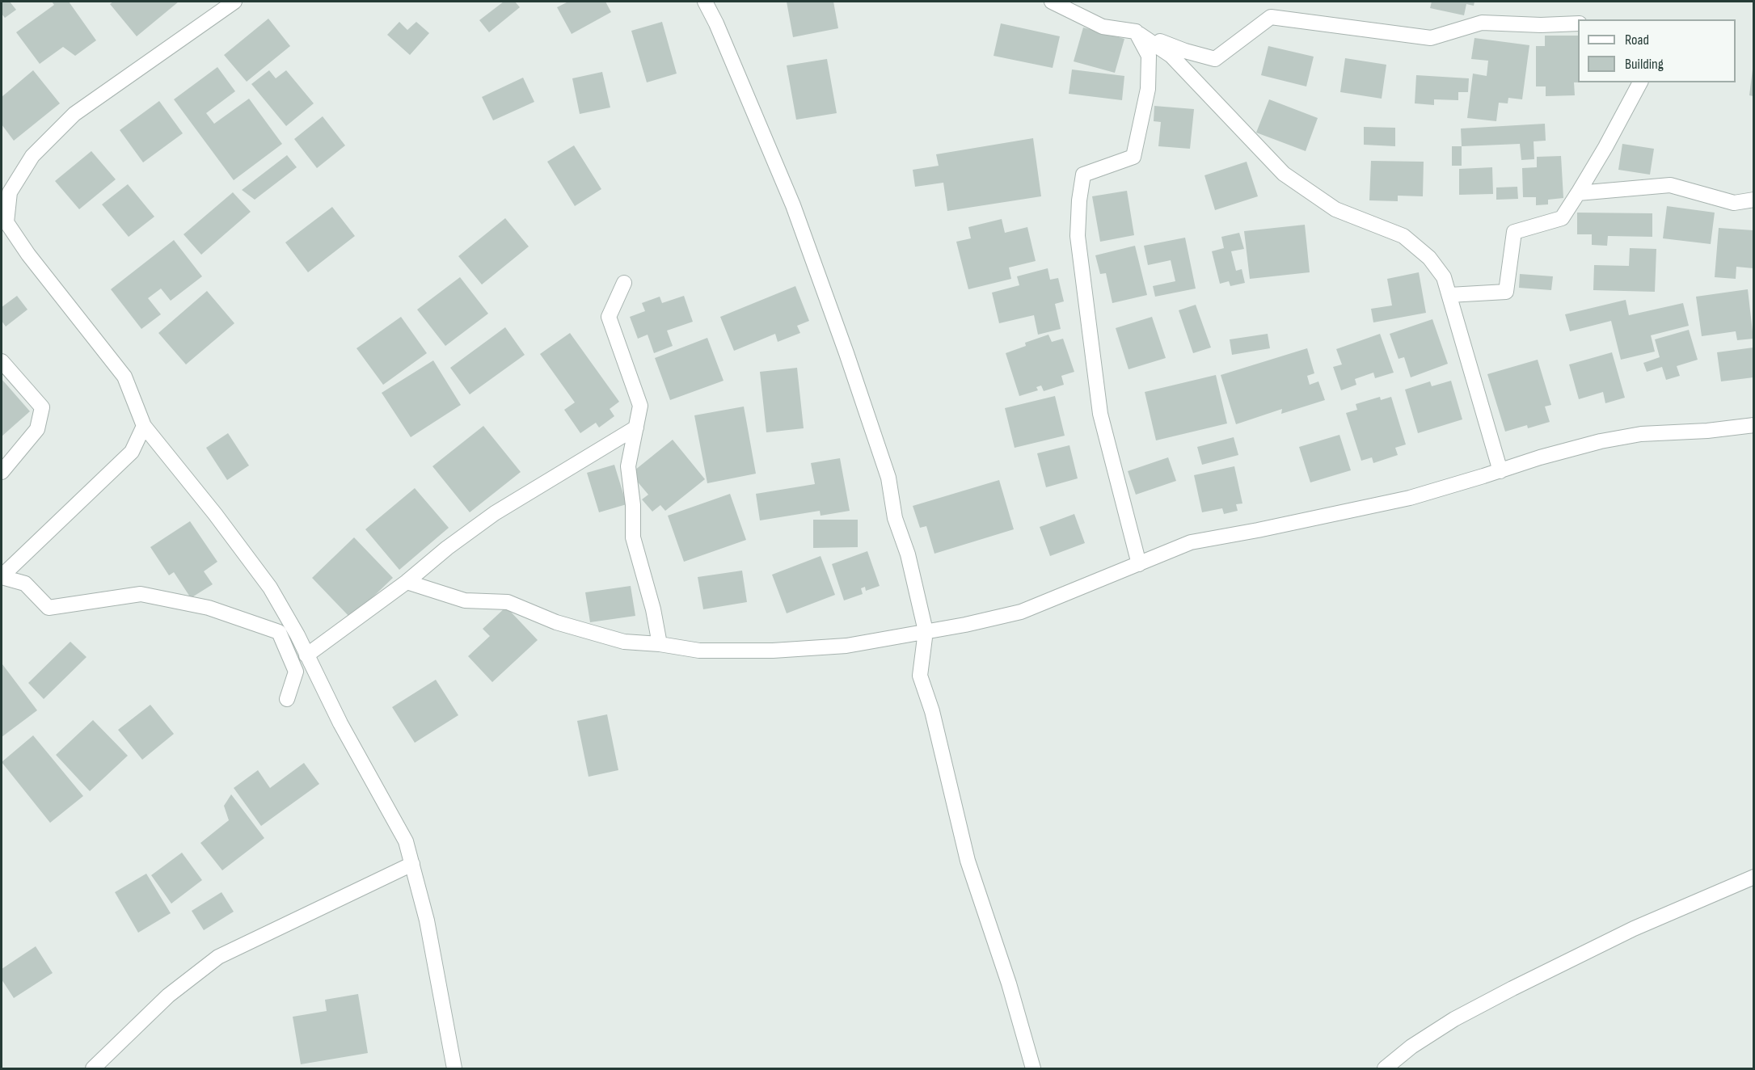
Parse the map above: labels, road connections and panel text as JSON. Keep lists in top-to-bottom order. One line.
{"legend":["Road","Building"]}
